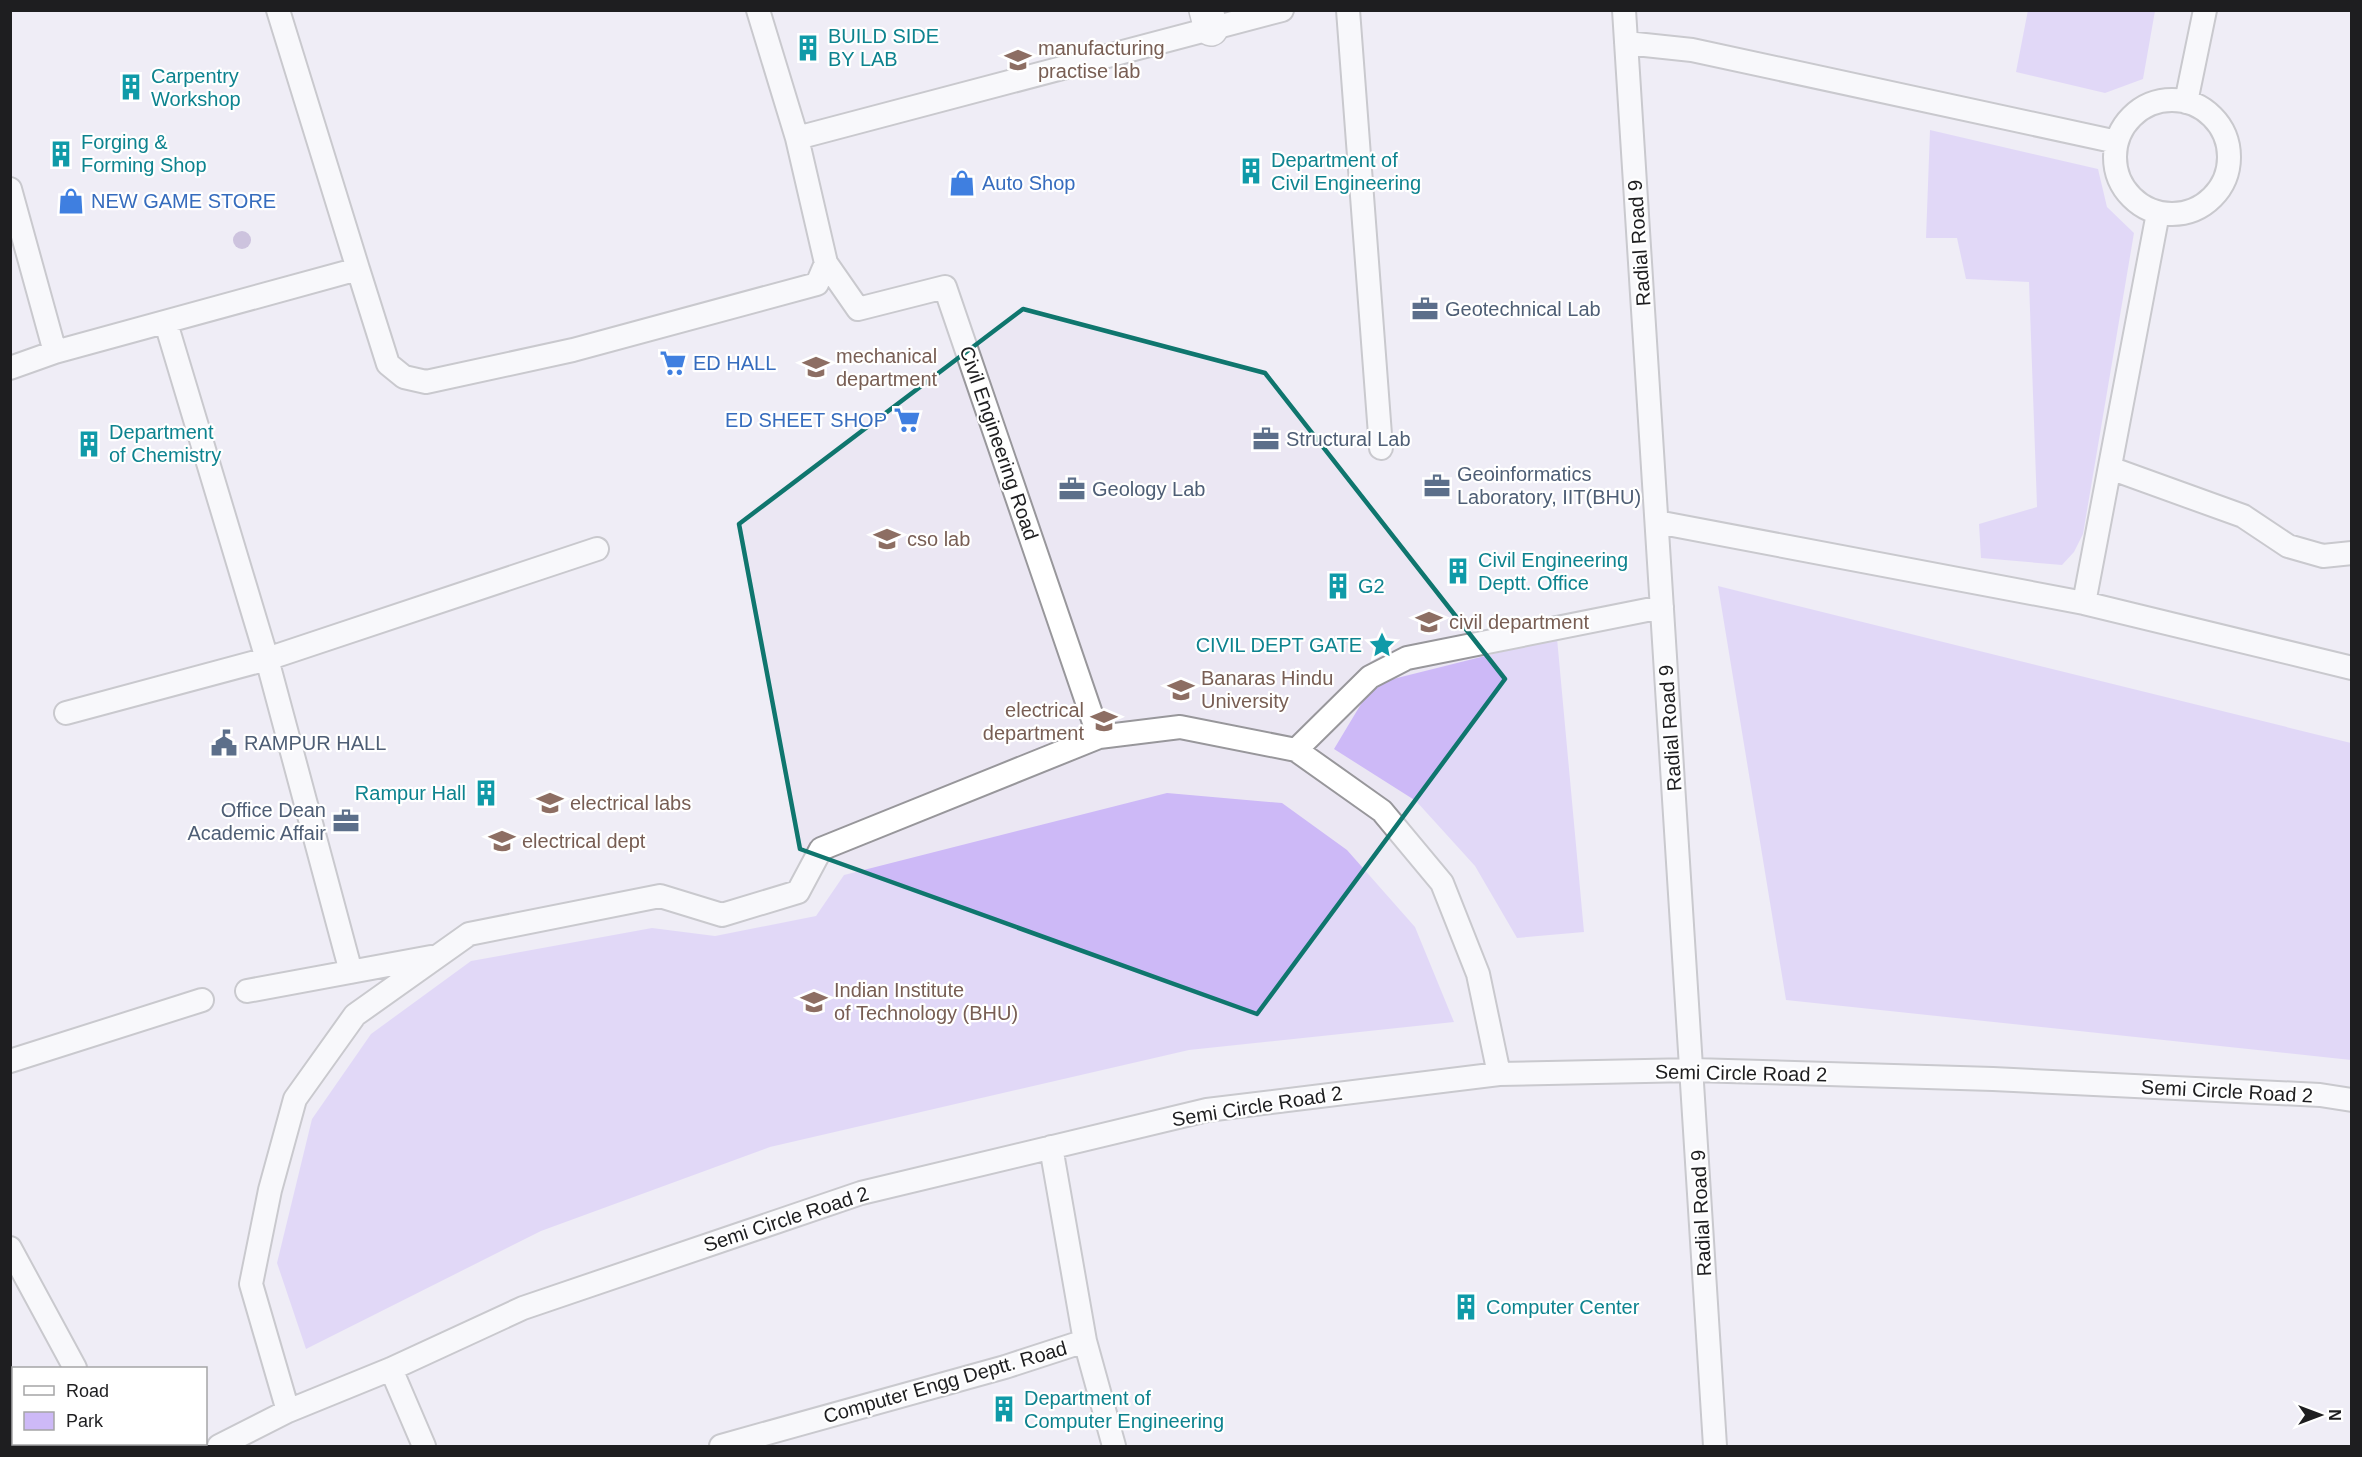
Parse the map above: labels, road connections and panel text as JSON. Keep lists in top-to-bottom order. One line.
{"streets":{"lane":["Radial Road 9","Civil Engineering Road","Semi Circle Road 2","Computer Engg Deptt. Road"]},"crossings":[["Radial Road 9","Semi Circle Road 2"],["Semi Circle Road 2","Computer Engg Deptt. Road"]],"places":{"building":["BUILD SIDE BY LAB","Carpentry Workshop","Forging & Forming Shop","Department of Civil Engineering","Department of Chemistry","Civil Engineering Deptt. Office","G2","Rampur Hall","Computer Center","Department of Computer Engineering"],"school or university":["manufacturing practise lab","mechanical department","cso lab","civil department","Banaras Hindu University","electrical department","electrical labs","electrical dept","Indian Institute of Technology (BHU)"],"shop":["Auto Shop","NEW GAME STORE"],"office":["Geotechnical Lab","Structural Lab","Geoinformatics Laboratory, IIT(BHU)","Geology Lab","Office Dean Academic Affair"],"supermarket":["ED HALL","ED SHEET SHOP"],"place":["CIVIL DEPT GATE"],"public building":["RAMPUR HALL"]},"legend":["Road","Park"],"north":"right"}
